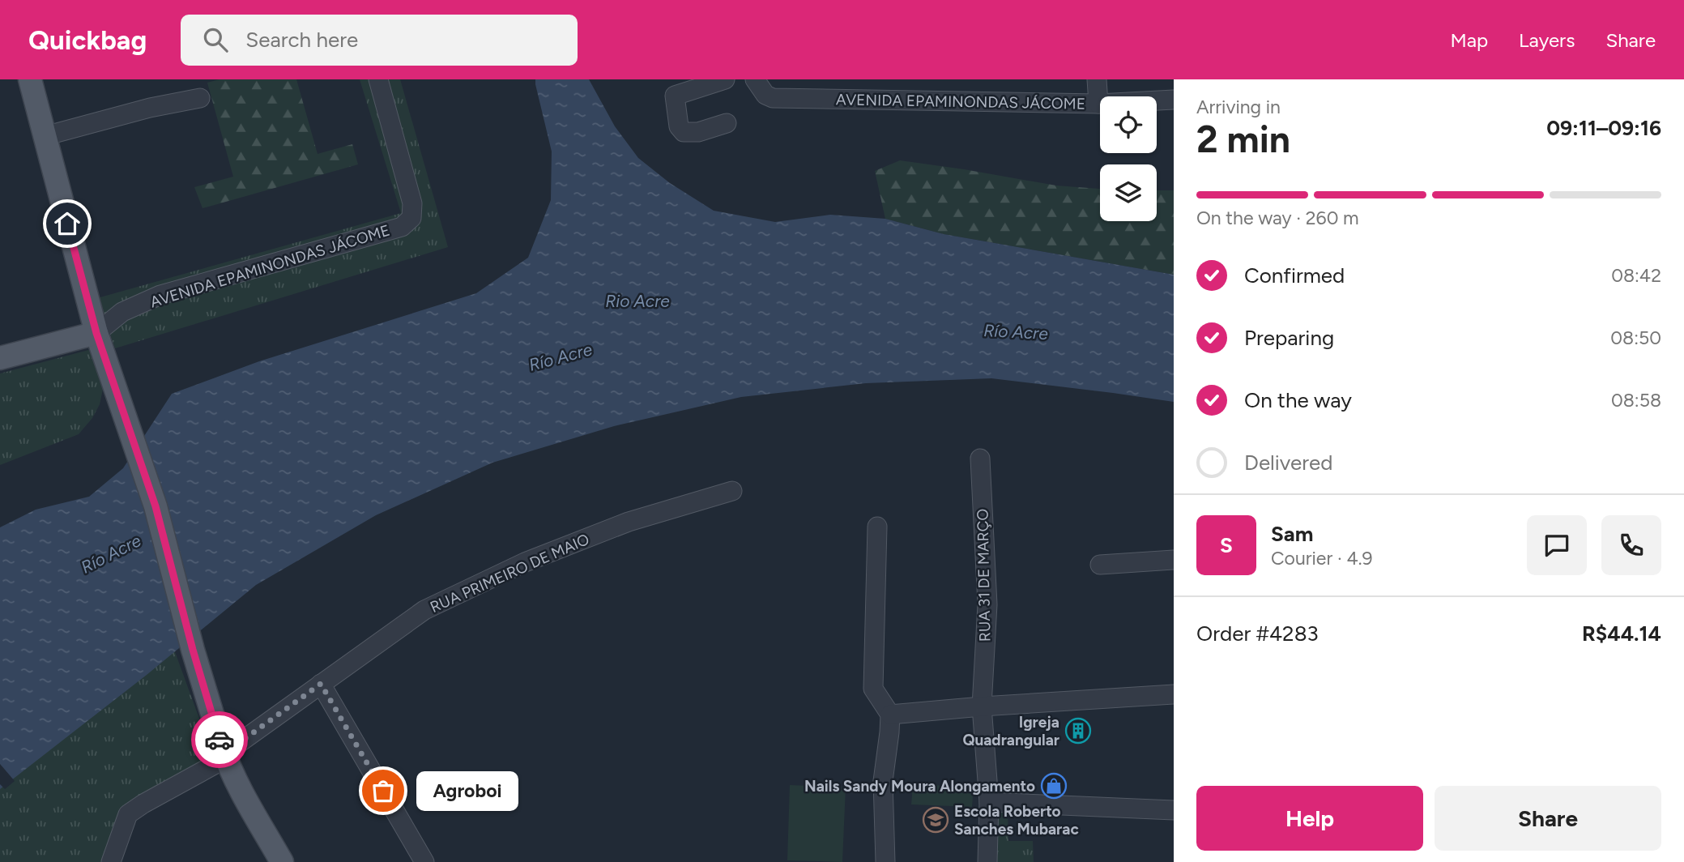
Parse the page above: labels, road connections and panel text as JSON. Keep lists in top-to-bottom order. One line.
{"streets":{"main road":["AVENIDA EPAMINONDAS JÁCOME"],"street":["RUA PRIMEIRO DE MAIO","RUA 31 DE MARÇO"]},"water":["Rio Acre","Río Acre"],"places":{"building":["Igreja Quadrangular"],"shop":["Nails Sandy Moura Alongamento"],"other":["Agroboi"],"school or university":["Escola Roberto Sanches Mubarac"]},"page":{"header":"Quickbag","search":"Search here","nav":["Map","Layers","Share"],"heading":["2 min","Arriving in","09:11–09:16"],"panel":["Sam","Courier · 4.9","Order #4283","R$44.14"],"bar":"On the way · 260 m","list":[["Confirmed","08:42"],["Preparing","08:50"],["On the way","08:58"],"Delivered"],"round":"S","bubble":"Agroboi","buttons":["Help","Share"]}}
